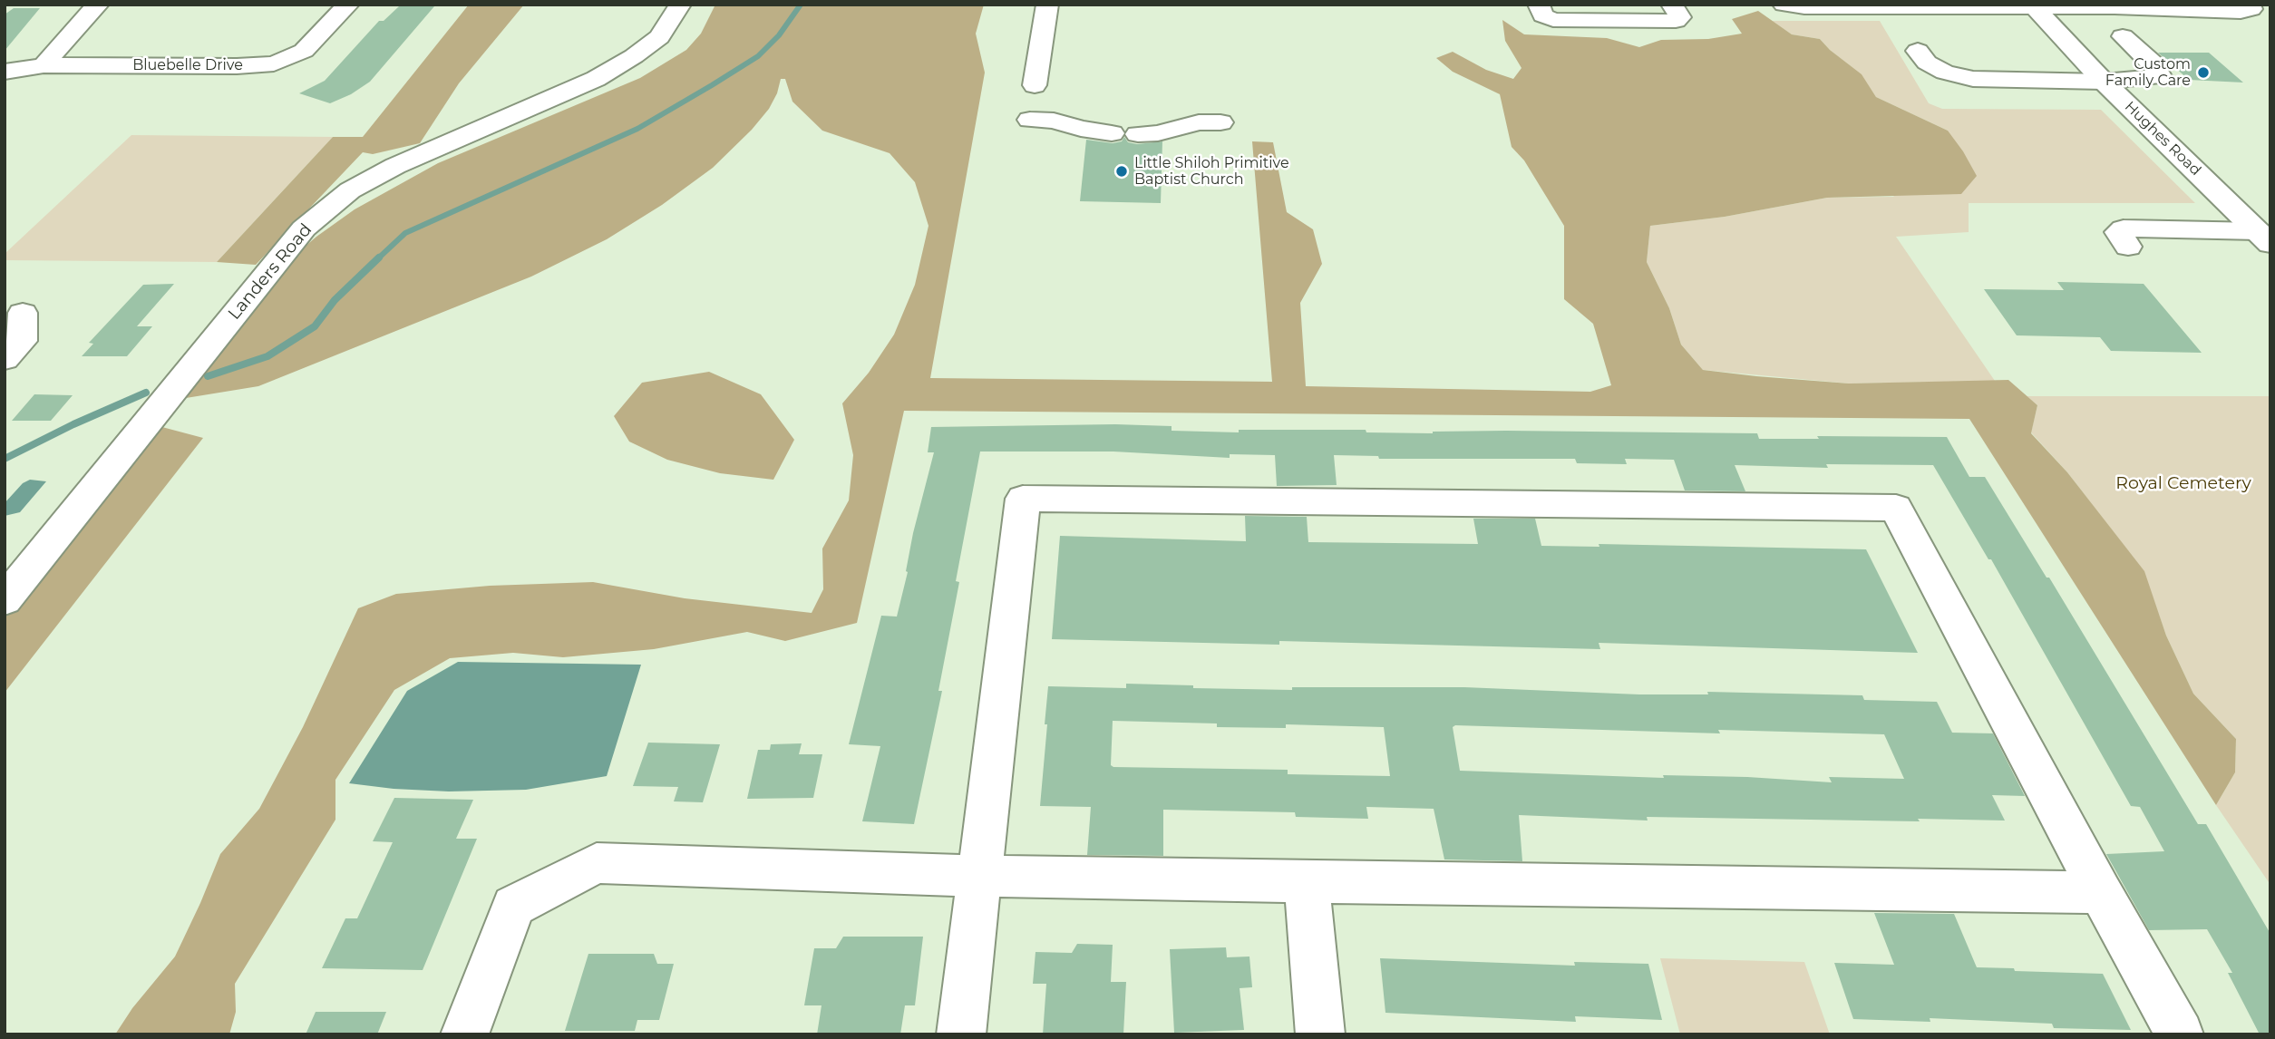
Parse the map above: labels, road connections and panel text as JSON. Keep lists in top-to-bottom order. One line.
{"streets":{"street":["Bluebelle Drive","Hughes Road","Landers Road"]},"parks":["Royal Cemetery"],"places":["Custom Family Care","Little Shiloh Primitive Baptist Church"]}
